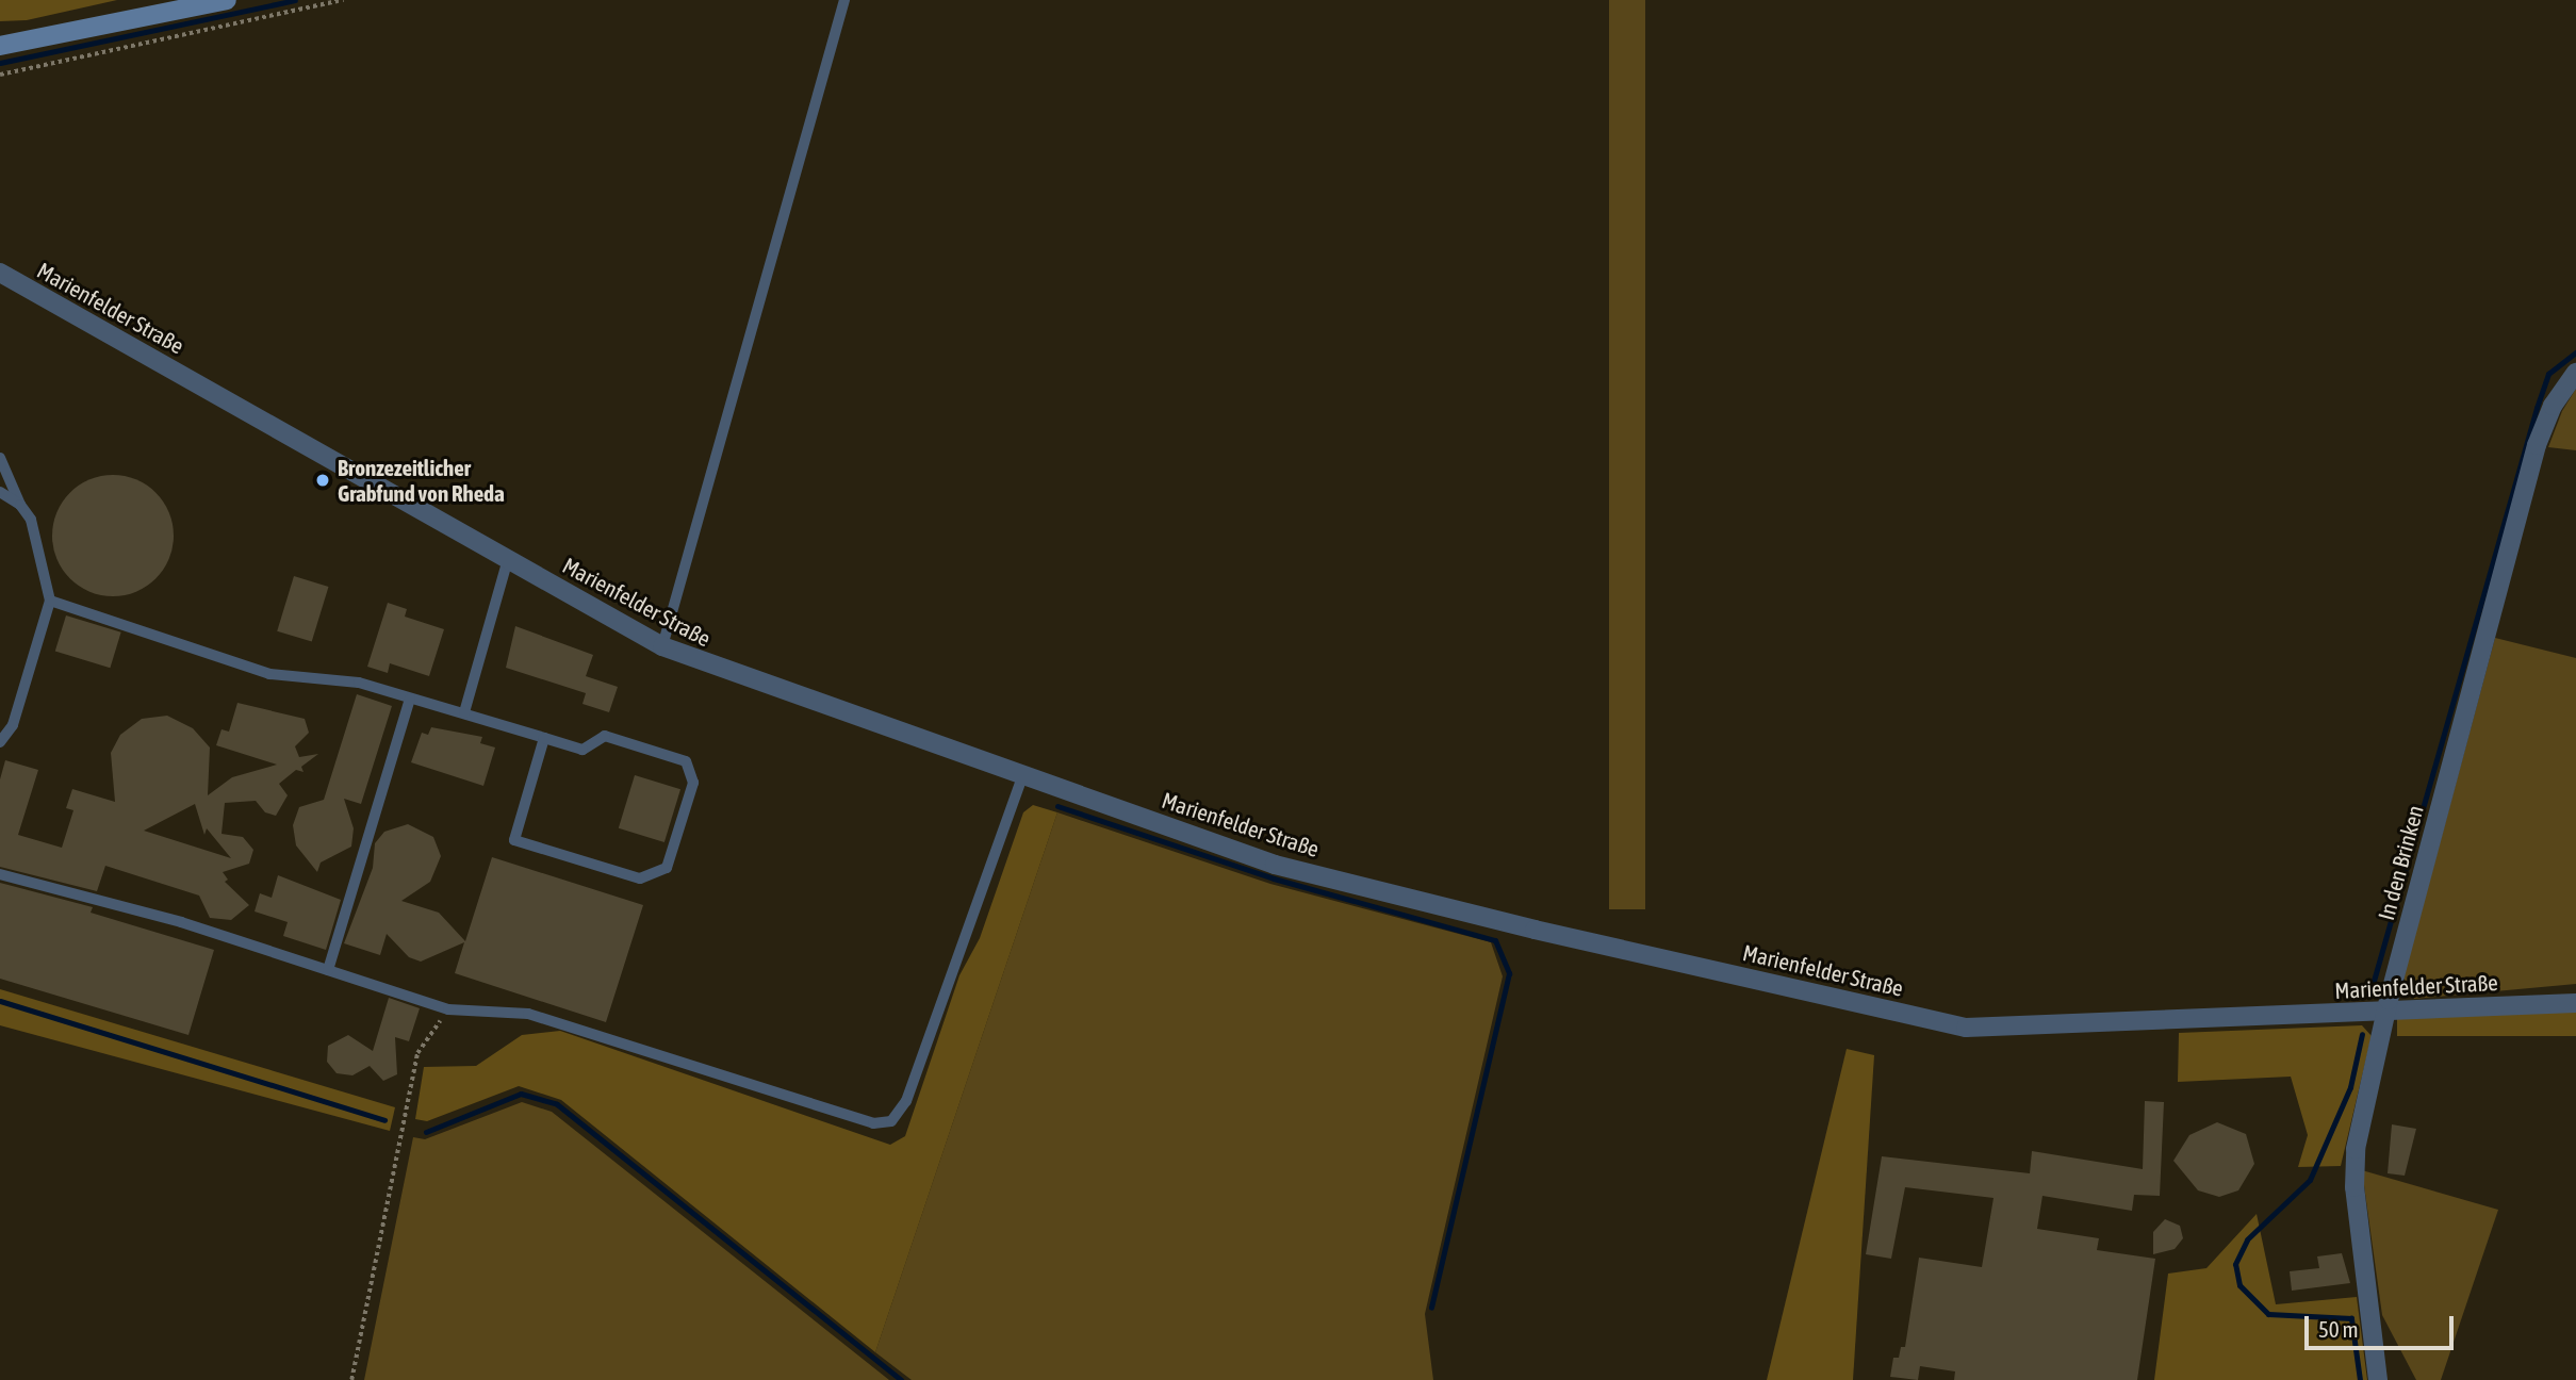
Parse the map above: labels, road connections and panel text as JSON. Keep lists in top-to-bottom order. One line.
{"streets":{"street":["Marienfelder Straße","In den Brinken"]},"crossings":[["Marienfelder Straße","In den Brinken"]],"places":["Bronzezeitlicher Grabfund von Rheda"],"scale_bar":"50 m"}
